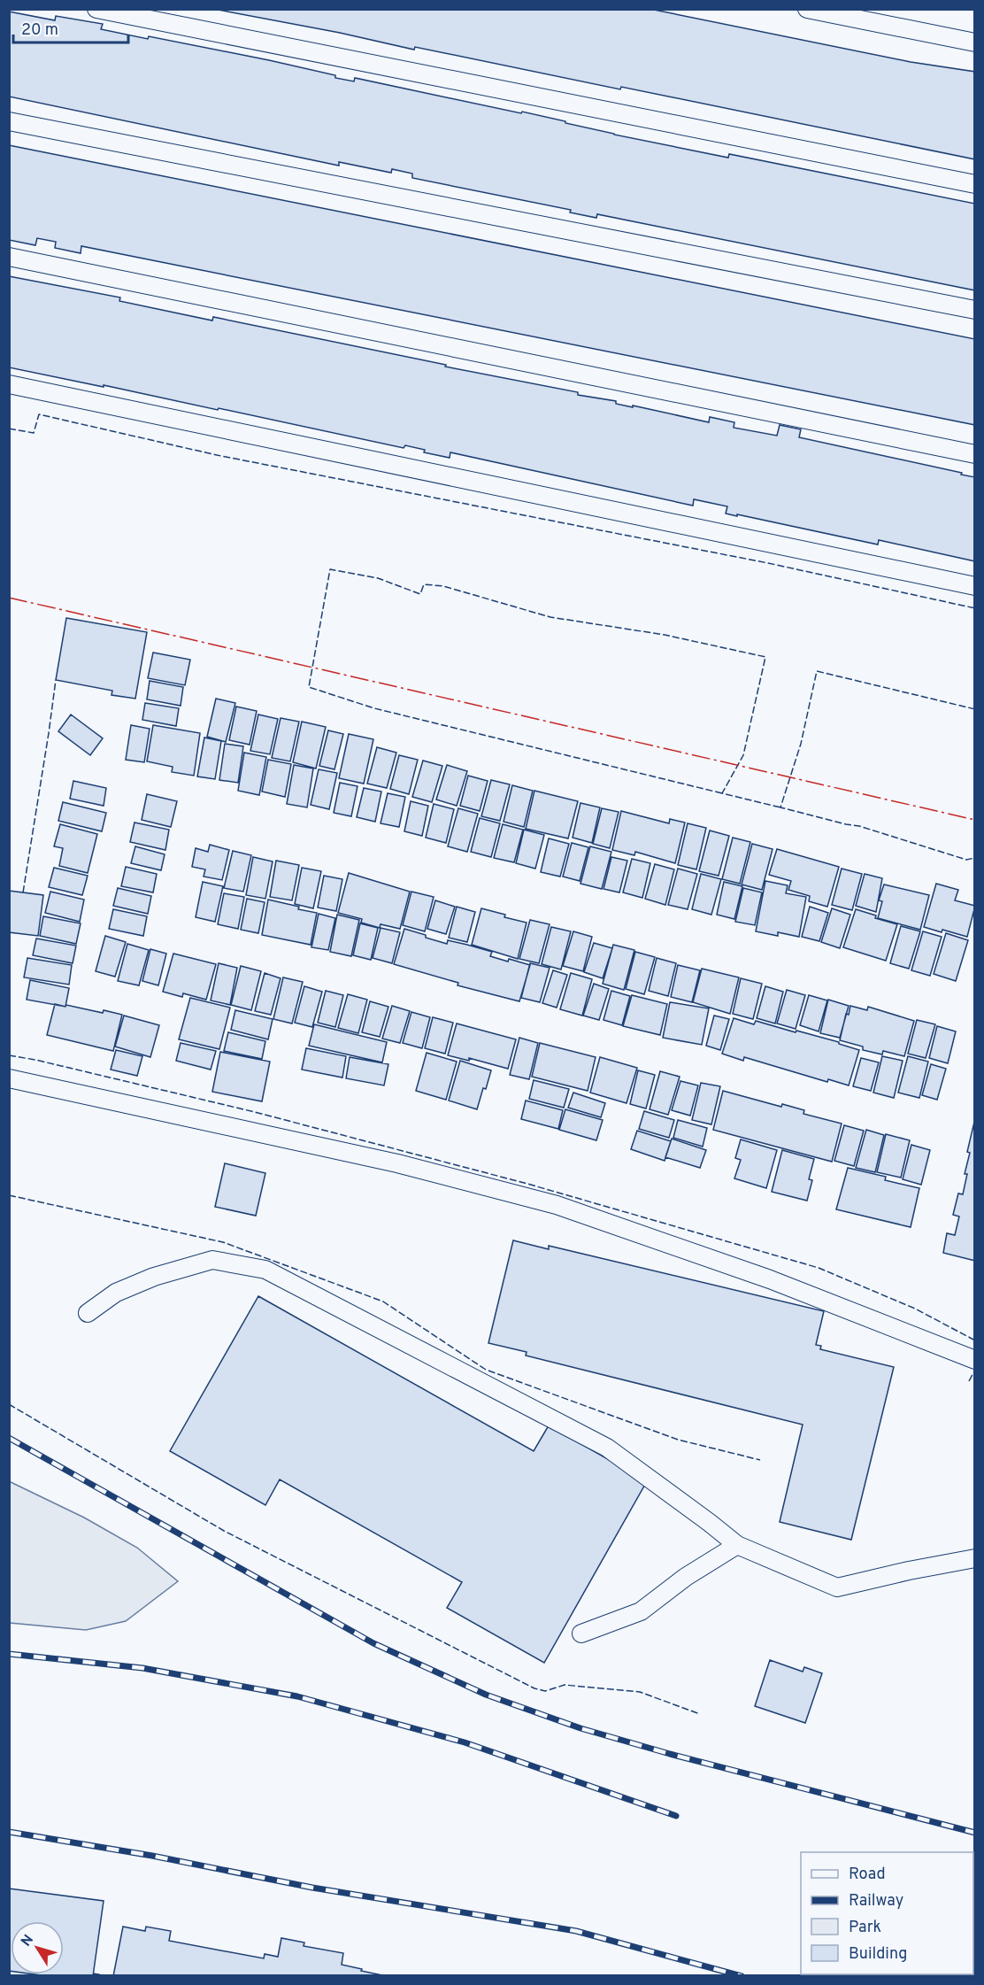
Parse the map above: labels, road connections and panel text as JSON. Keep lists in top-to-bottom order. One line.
{"legend":["Road","Railway","Park","Building"],"scale_bar":"20 m","north":"top left"}
